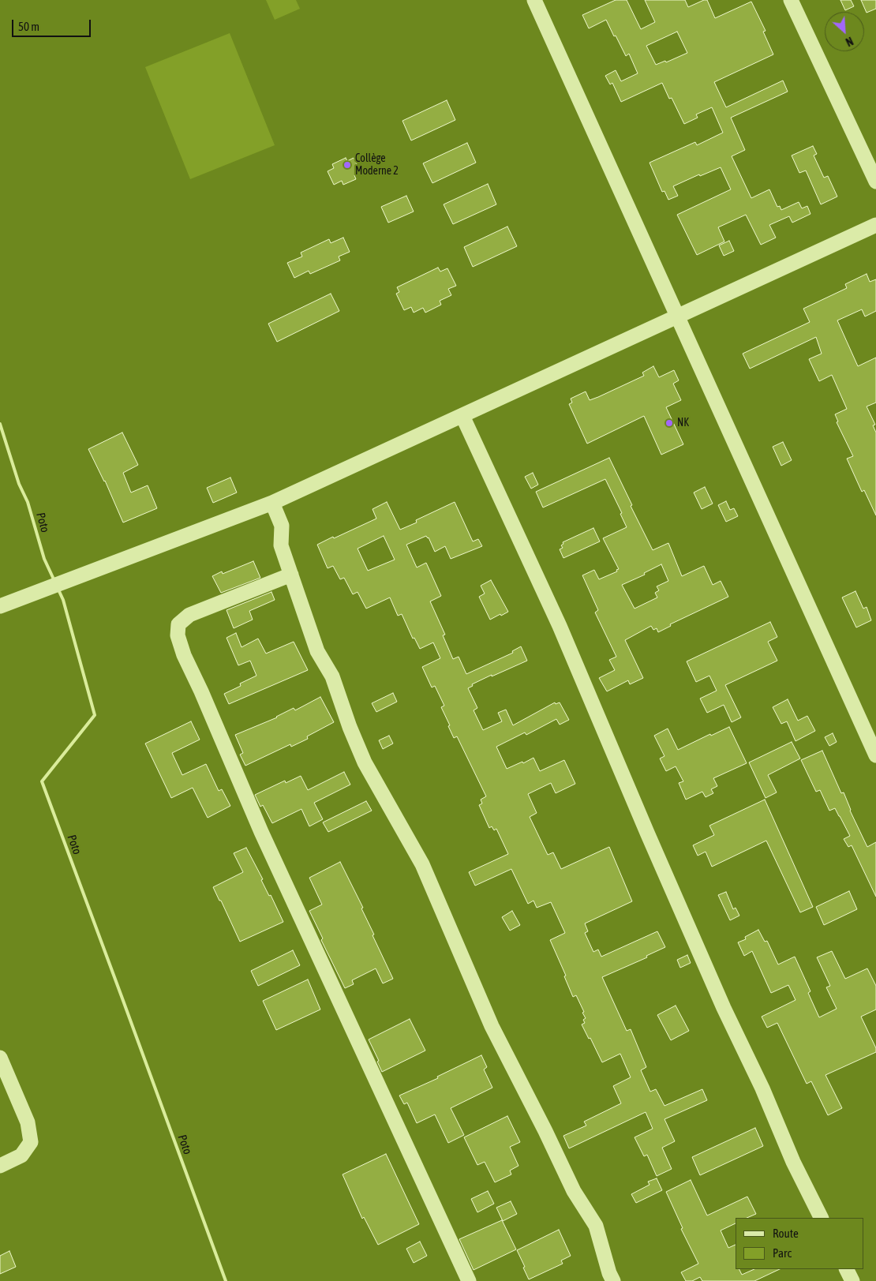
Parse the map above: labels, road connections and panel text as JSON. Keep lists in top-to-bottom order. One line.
{"water":["Poto"],"places":["Collège Moderne 2","NK"],"legend":["Route","Parc"],"scale_bar":"50 m","north":"bottom right"}
